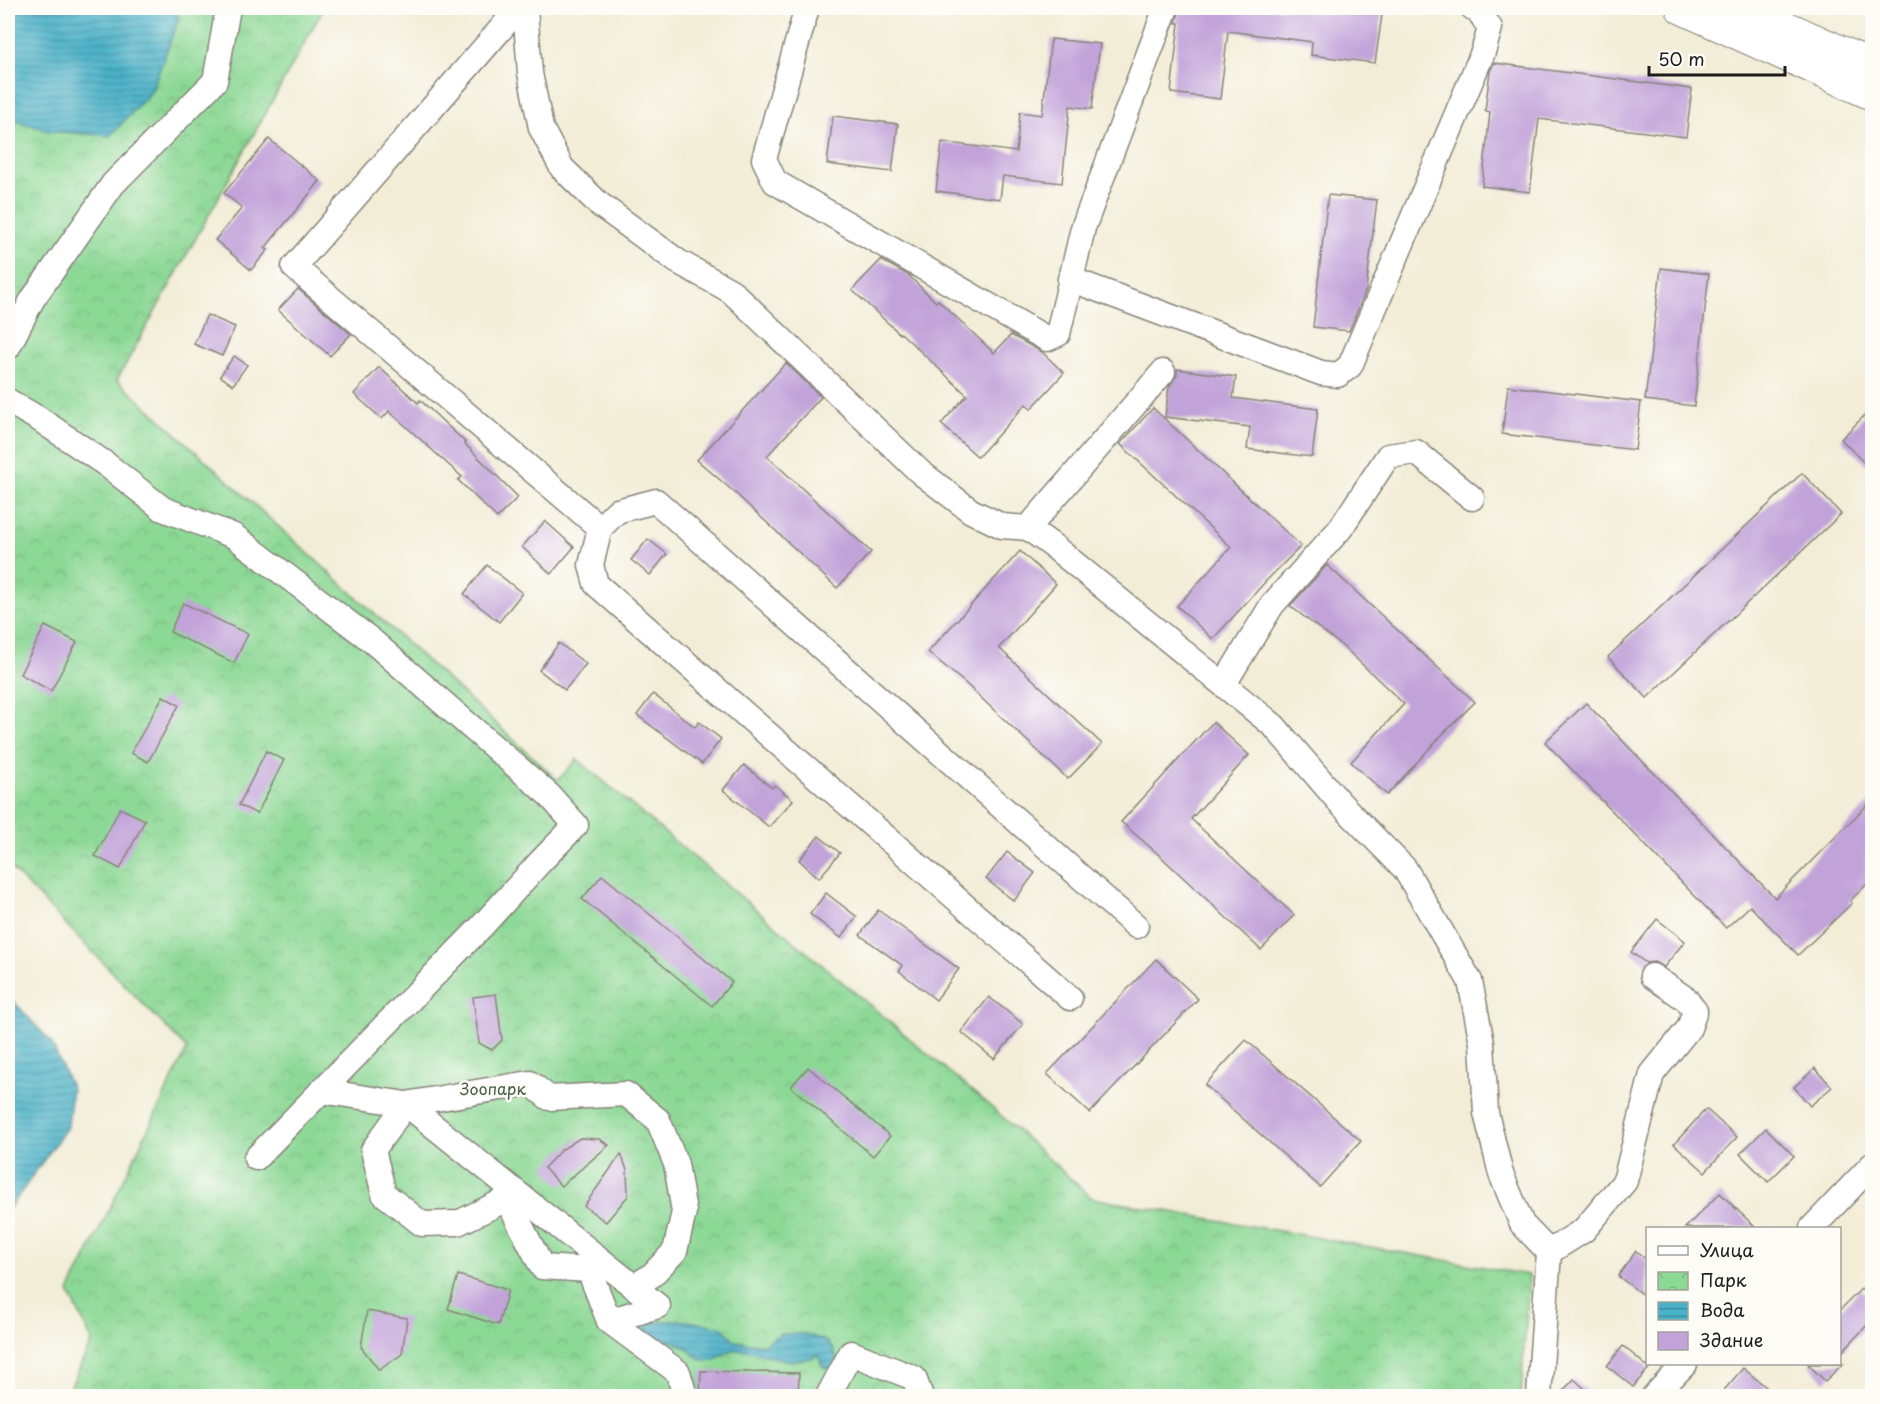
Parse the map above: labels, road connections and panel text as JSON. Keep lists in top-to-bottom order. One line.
{"parks":["Зоопарк"],"legend":["Улица","Парк","Вода","Здание"],"scale_bar":"50 m"}
